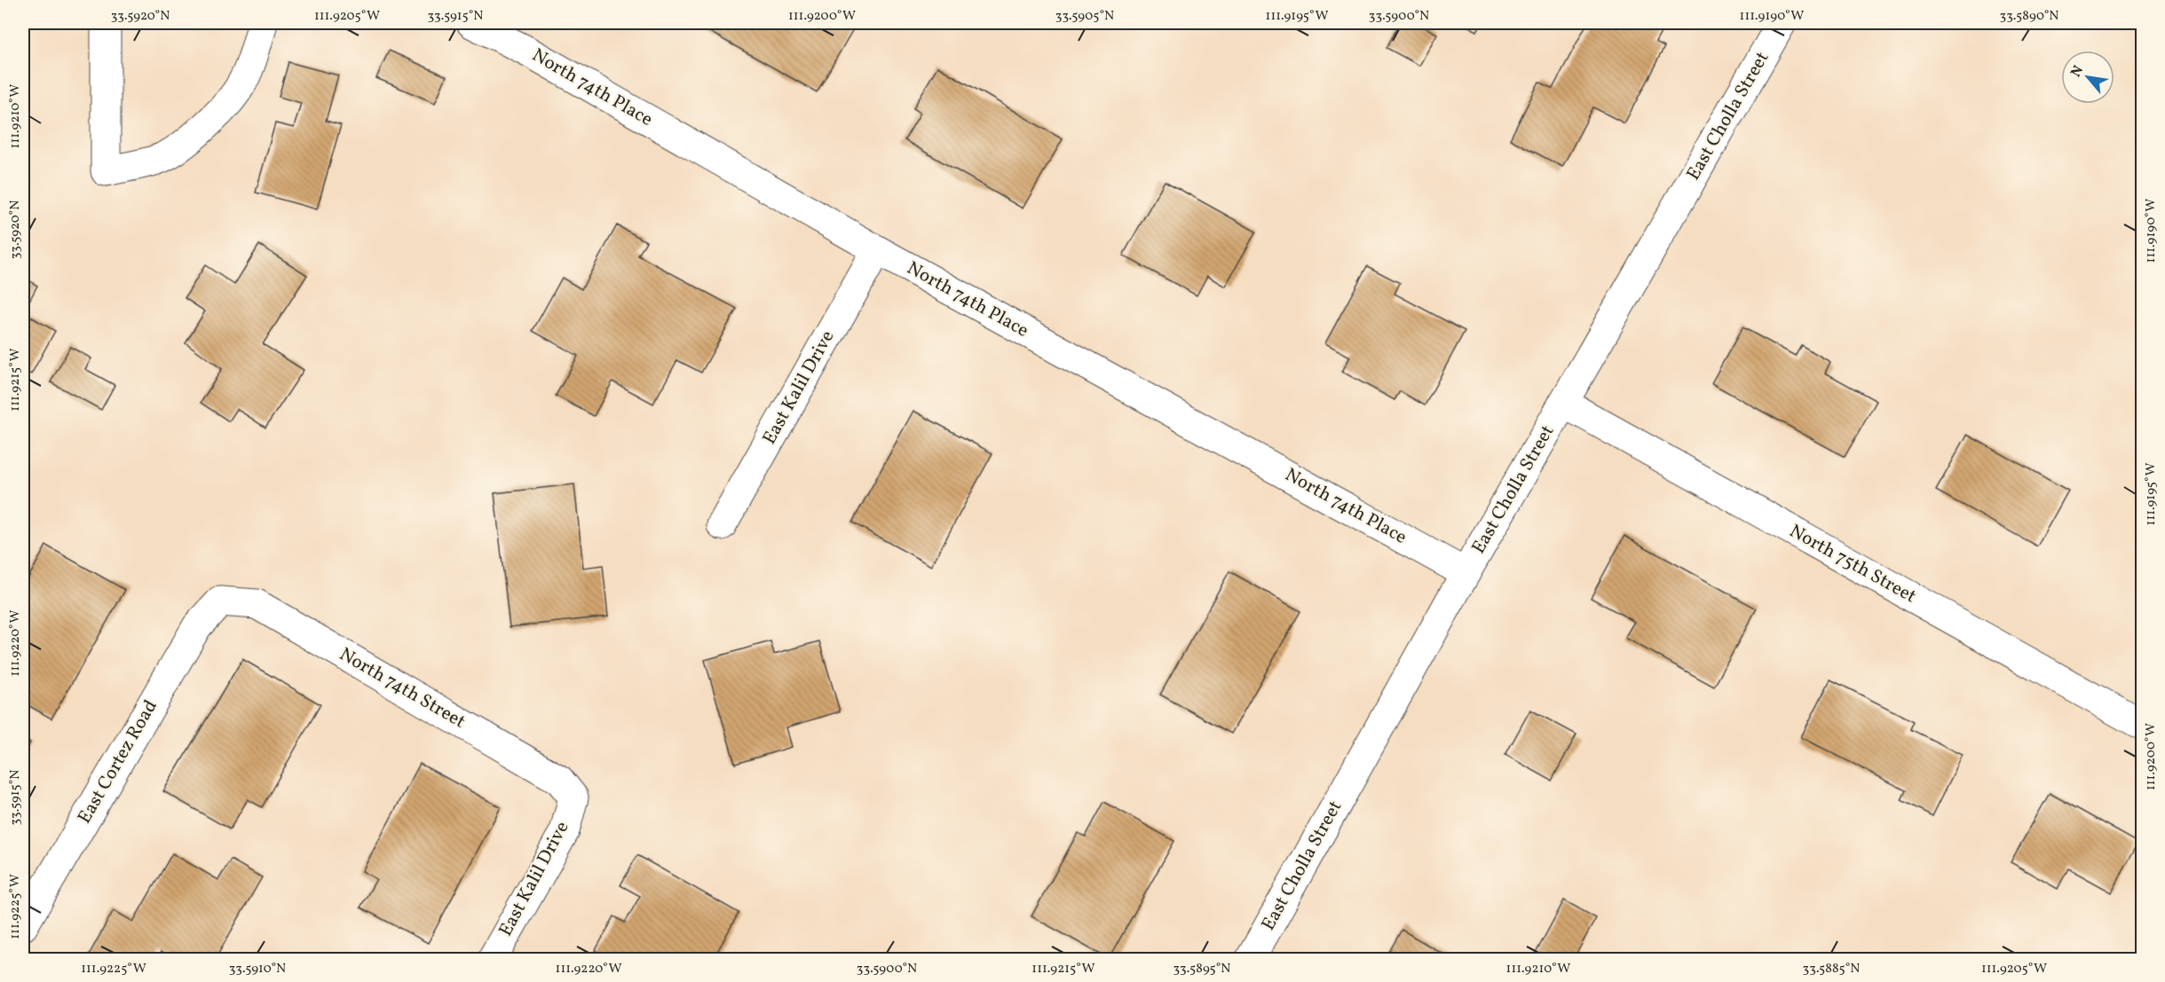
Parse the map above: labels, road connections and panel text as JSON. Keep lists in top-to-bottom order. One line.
{"streets":{"street":["North 74th Place","East Cholla Street","East Kalil Drive","North 75th Street","North 74th Street","East Cortez Road"]},"crossings":[["North 74th Place","East Cholla Street"],["North 74th Place","East Kalil Drive"],["East Cholla Street","North 75th Street"],["East Kalil Drive","North 74th Street"],["North 74th Street","East Cortez Road"]],"north":"top left","coordinates":["33.5920°N","111.9205°W","33.5915°N","111.9200°W","33.5905°N","111.9195°W","33.5900°N","111.9190°W","33.5890°N","111.9210°W","111.9215°W","111.9220°W","111.9225°W","33.5910°N","33.5895°N","33.5885°N"]}
